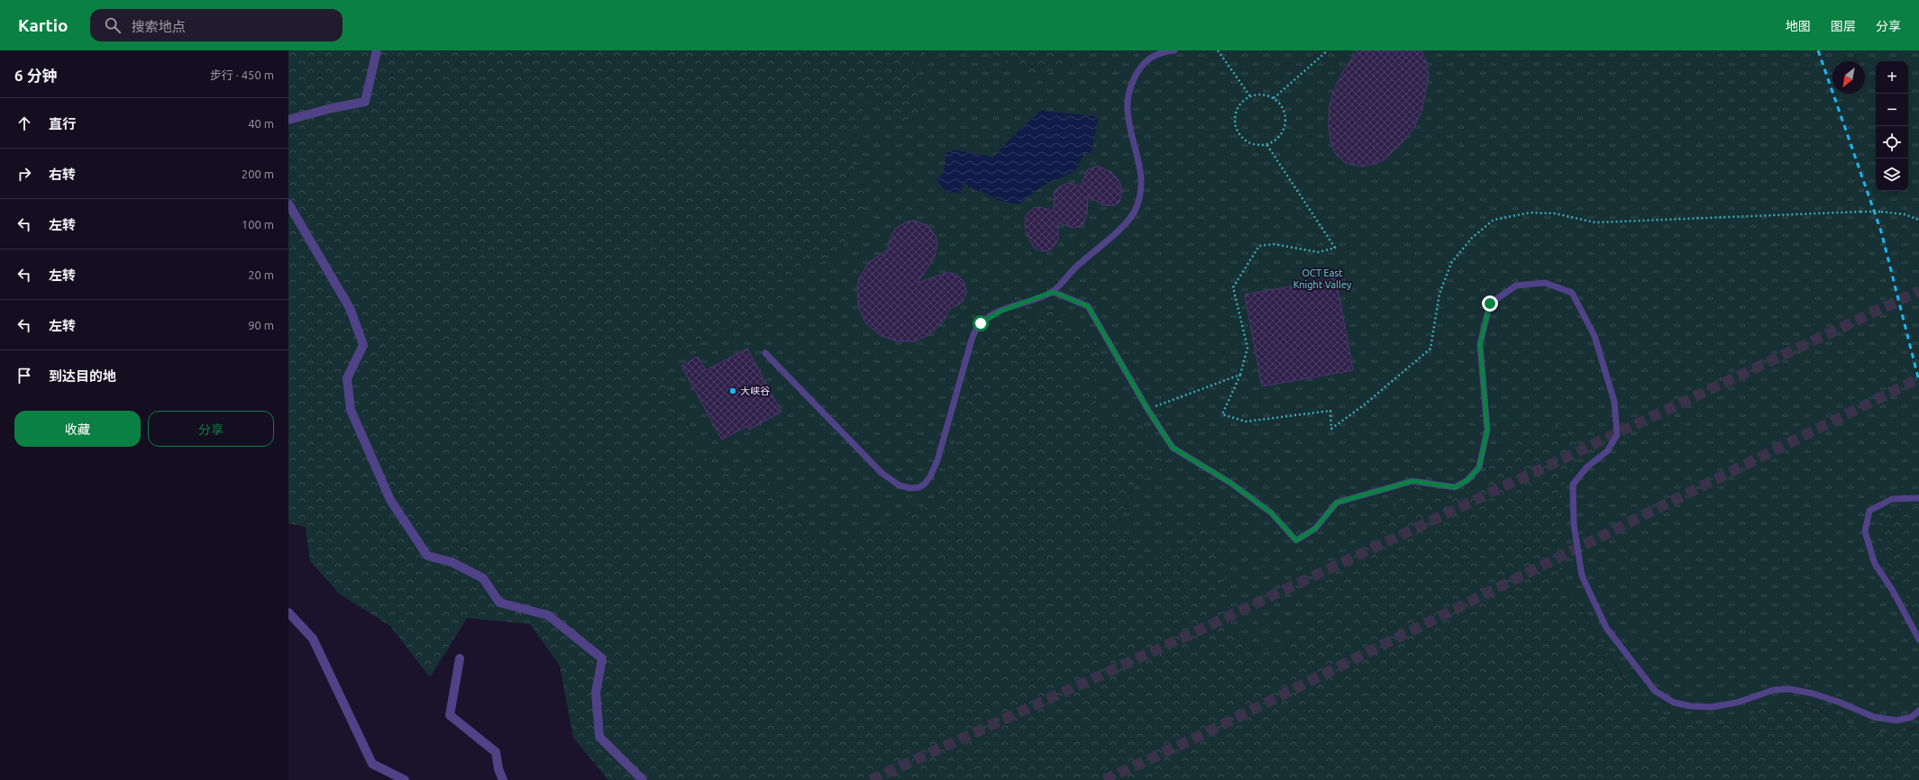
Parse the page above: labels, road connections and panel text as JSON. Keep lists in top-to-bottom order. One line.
{"parks":["OCT East Knight Valley"],"places":["大峡谷"],"north":"bottom left","page":{"header":"Kartio","search":"搜索地点","nav":["地图","图层","分享"],"heading":["6 分钟","步行 · 450 m"],"map_buttons":["+","−"],"list":[["直行","40 m"],["右转","200 m"],["左转","100 m"],["左转","20 m"],["左转","90 m"],"到达目的地"],"buttons":["收藏","分享"]}}
